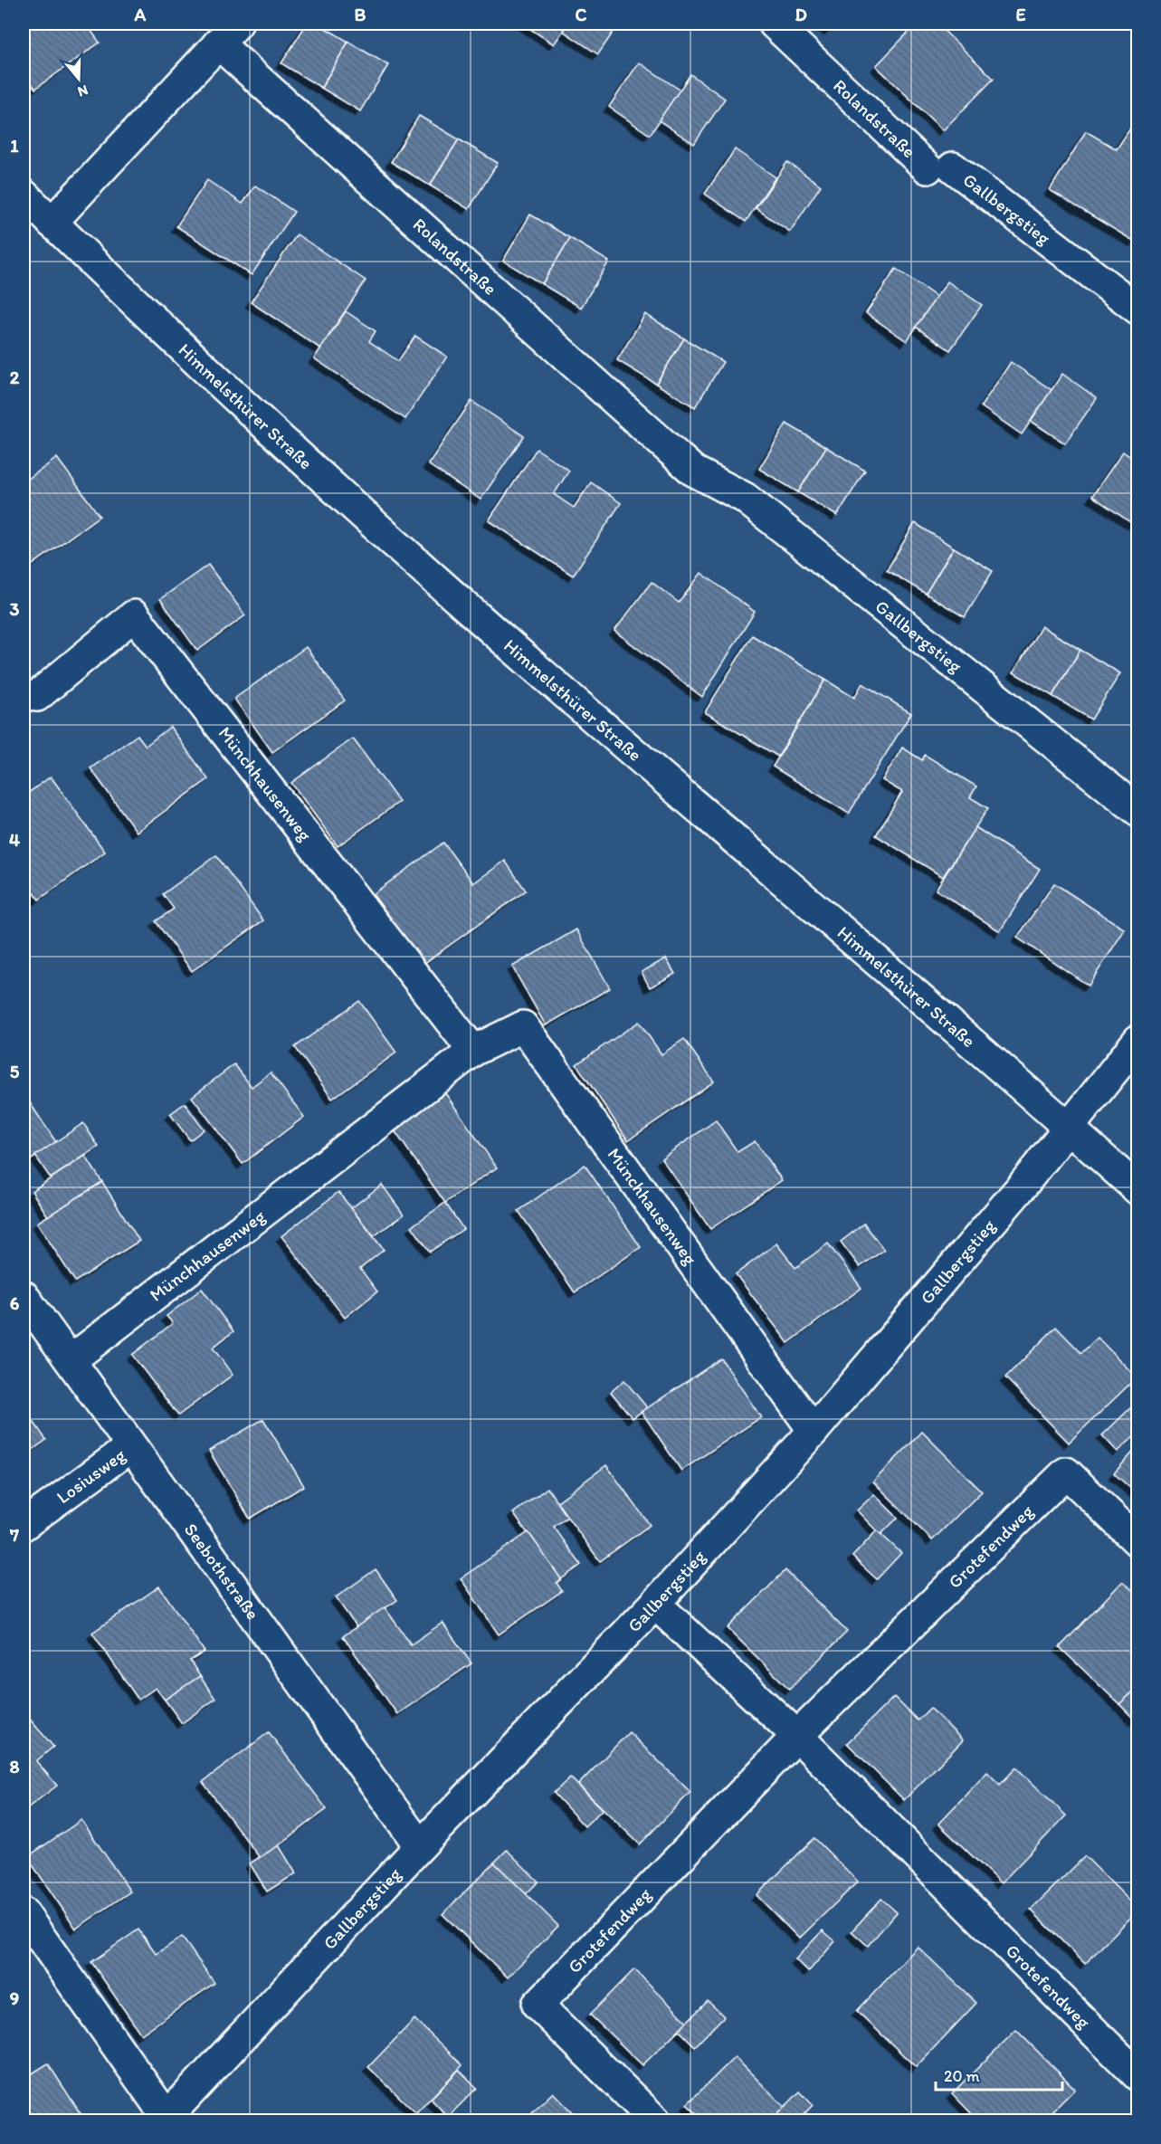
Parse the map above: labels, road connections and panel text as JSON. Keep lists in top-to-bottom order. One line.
{"streets":{"street":["Rolandstraße","Gallbergstieg","Himmelsthürer Straße","Münchhausenweg","Losiusweg","Grotefendweg","Seebothstraße"]},"crossings":[["Rolandstraße","Gallbergstieg"],["Rolandstraße","Himmelsthürer Straße"],["Gallbergstieg","Himmelsthürer Straße"],["Gallbergstieg","Münchhausenweg"],["Gallbergstieg","Grotefendweg"],["Gallbergstieg","Seebothstraße"],["Münchhausenweg","Seebothstraße"],["Losiusweg","Seebothstraße"]],"scale_bar":"20 m","north":"bottom","grid":{"columns":["A","B","C","D","E"],"rows":["1","2","3","4","5","6","7","8","9"]}}
